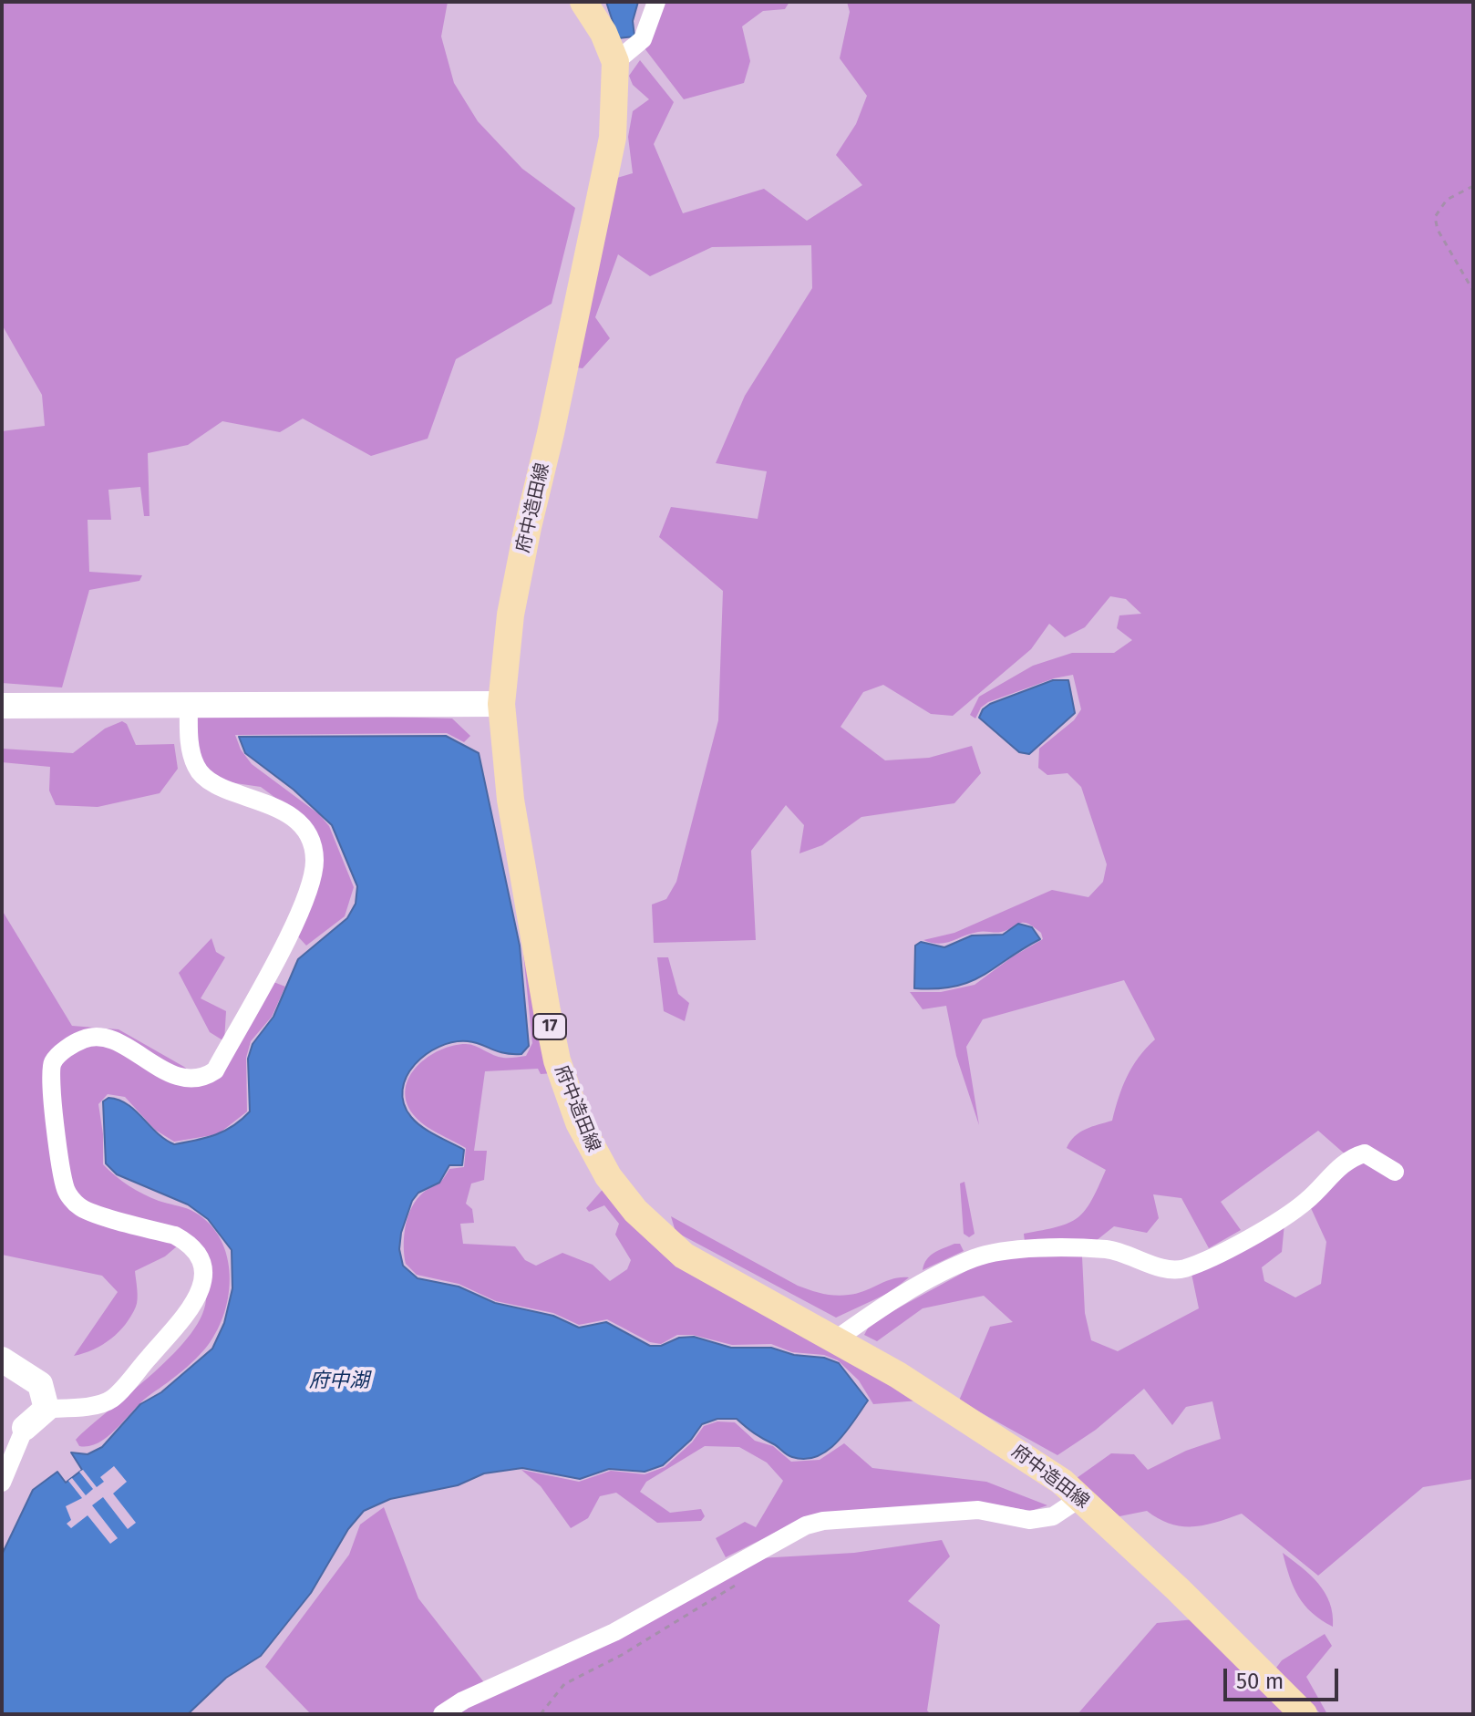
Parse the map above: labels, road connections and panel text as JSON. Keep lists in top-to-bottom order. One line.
{"streets":{"main road":["府中造田線","17"]},"water":["府中湖"],"scale_bar":"50 m"}
